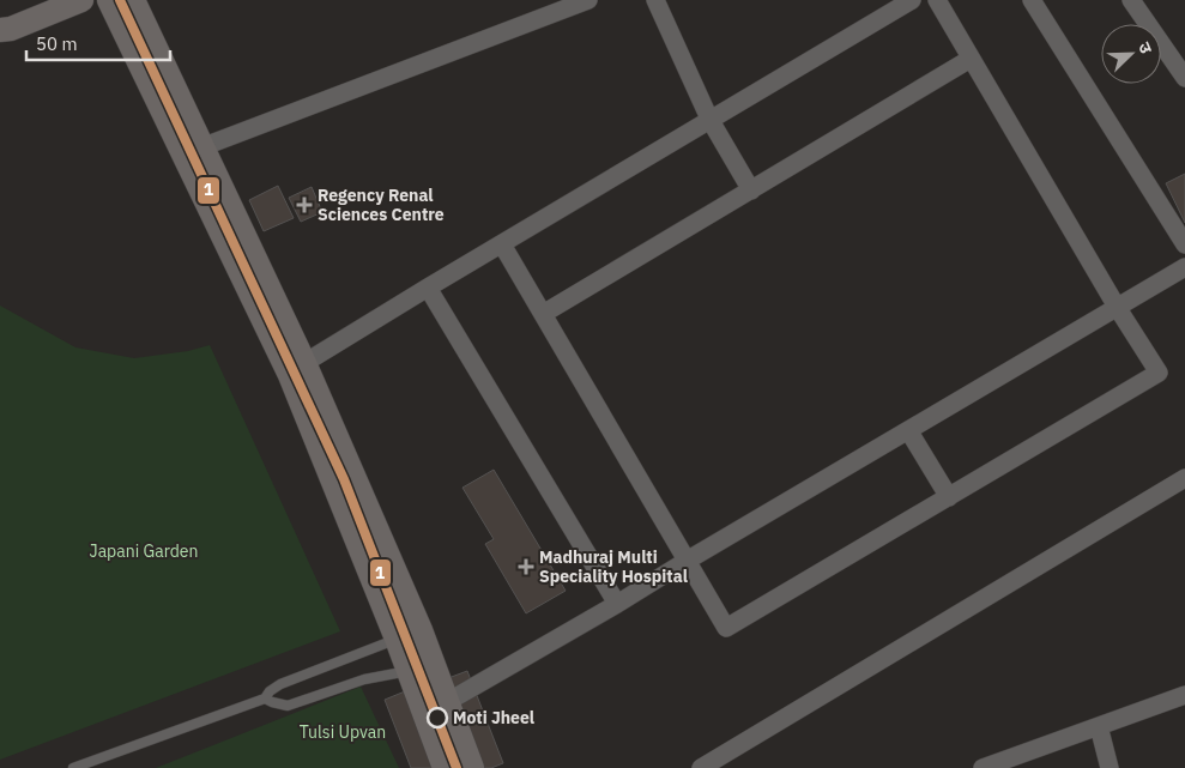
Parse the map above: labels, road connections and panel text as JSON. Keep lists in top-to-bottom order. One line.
{"parks":["Japani Garden","Tulsi Upvan"],"places":{"health":["Regency Renal Sciences Centre","Madhuraj Multi Speciality Hospital"],"other":["Moti Jheel"]},"lines":["transit line 1"],"scale_bar":"50 m","north":"top right"}
